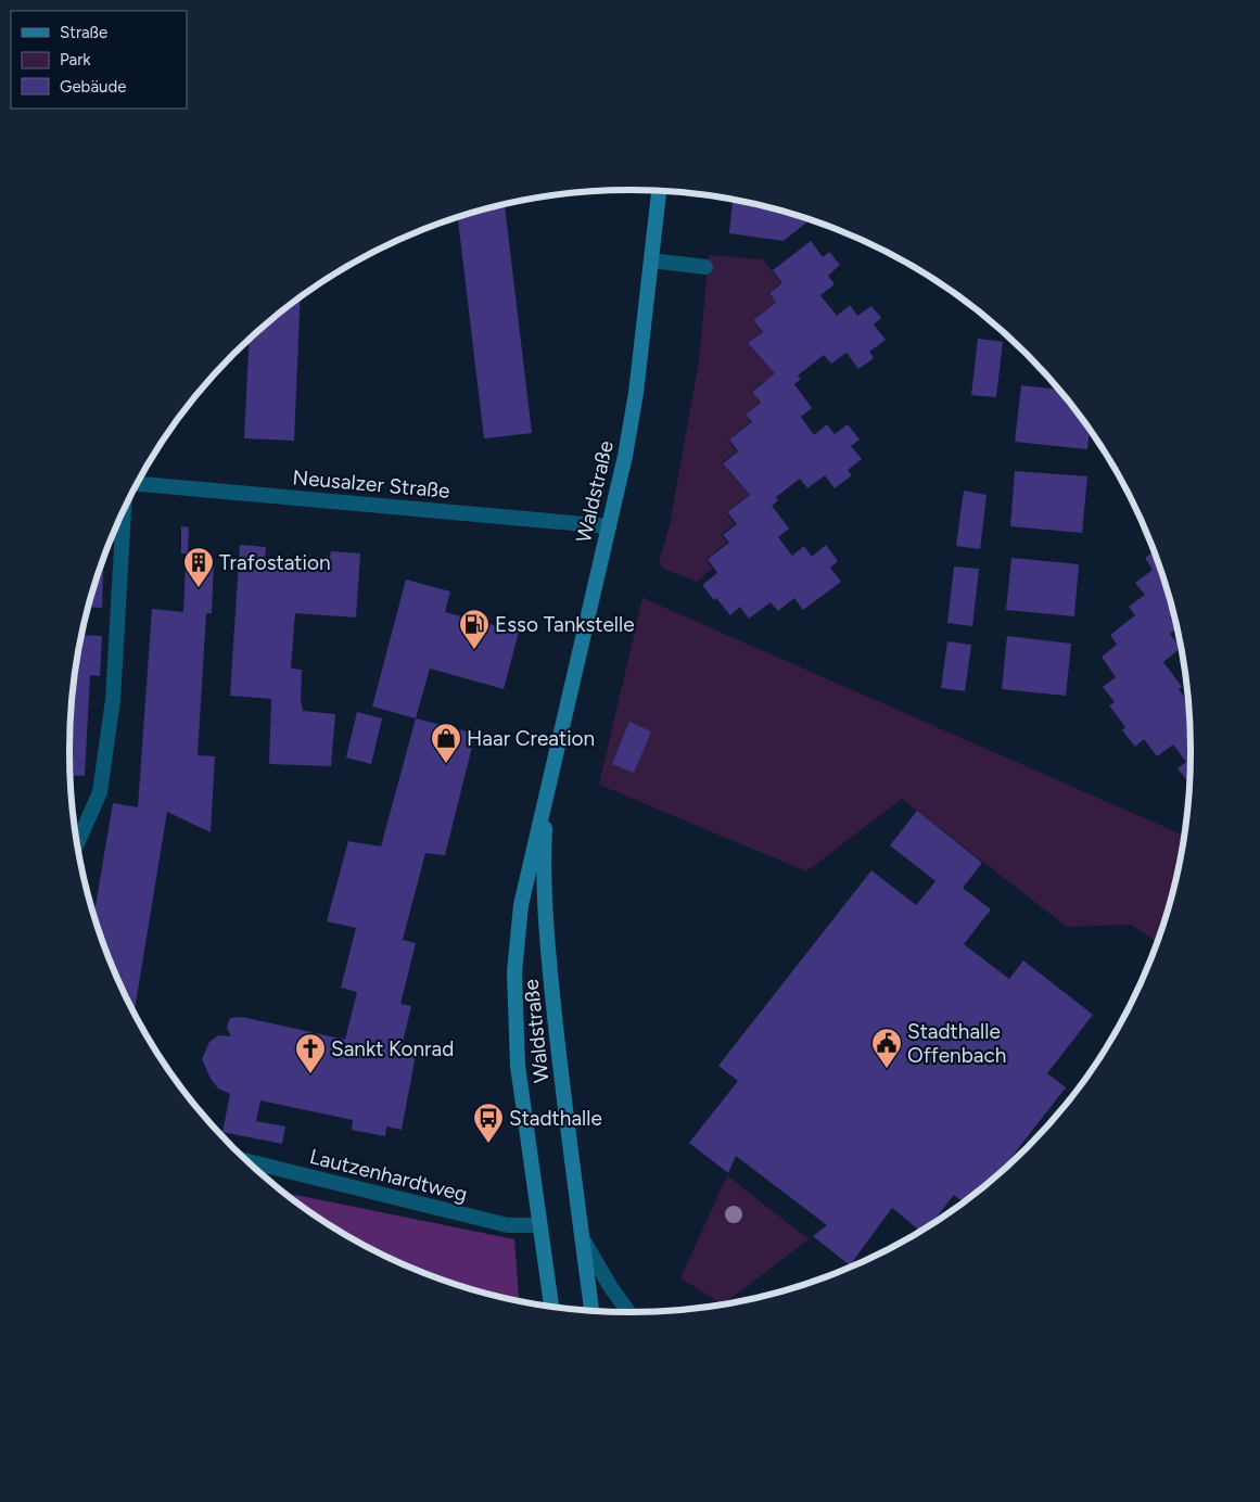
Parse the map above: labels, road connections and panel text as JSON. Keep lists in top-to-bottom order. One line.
{"streets":{"main road":["Waldstraße"],"street":["Neusalzer Straße","Lautzenhardtweg"]},"crossings":[["Neusalzer Straße","Waldstraße"],["Waldstraße","Lautzenhardtweg"]],"places":{"building":["Trafostation"],"fuel station":["Esso Tankstelle"],"shop":["Haar Creation"],"public building":["Stadthalle Offenbach"],"church":["Sankt Konrad"],"bus stop":["Stadthalle"]},"legend":["Straße","Park","Gebäude"]}
